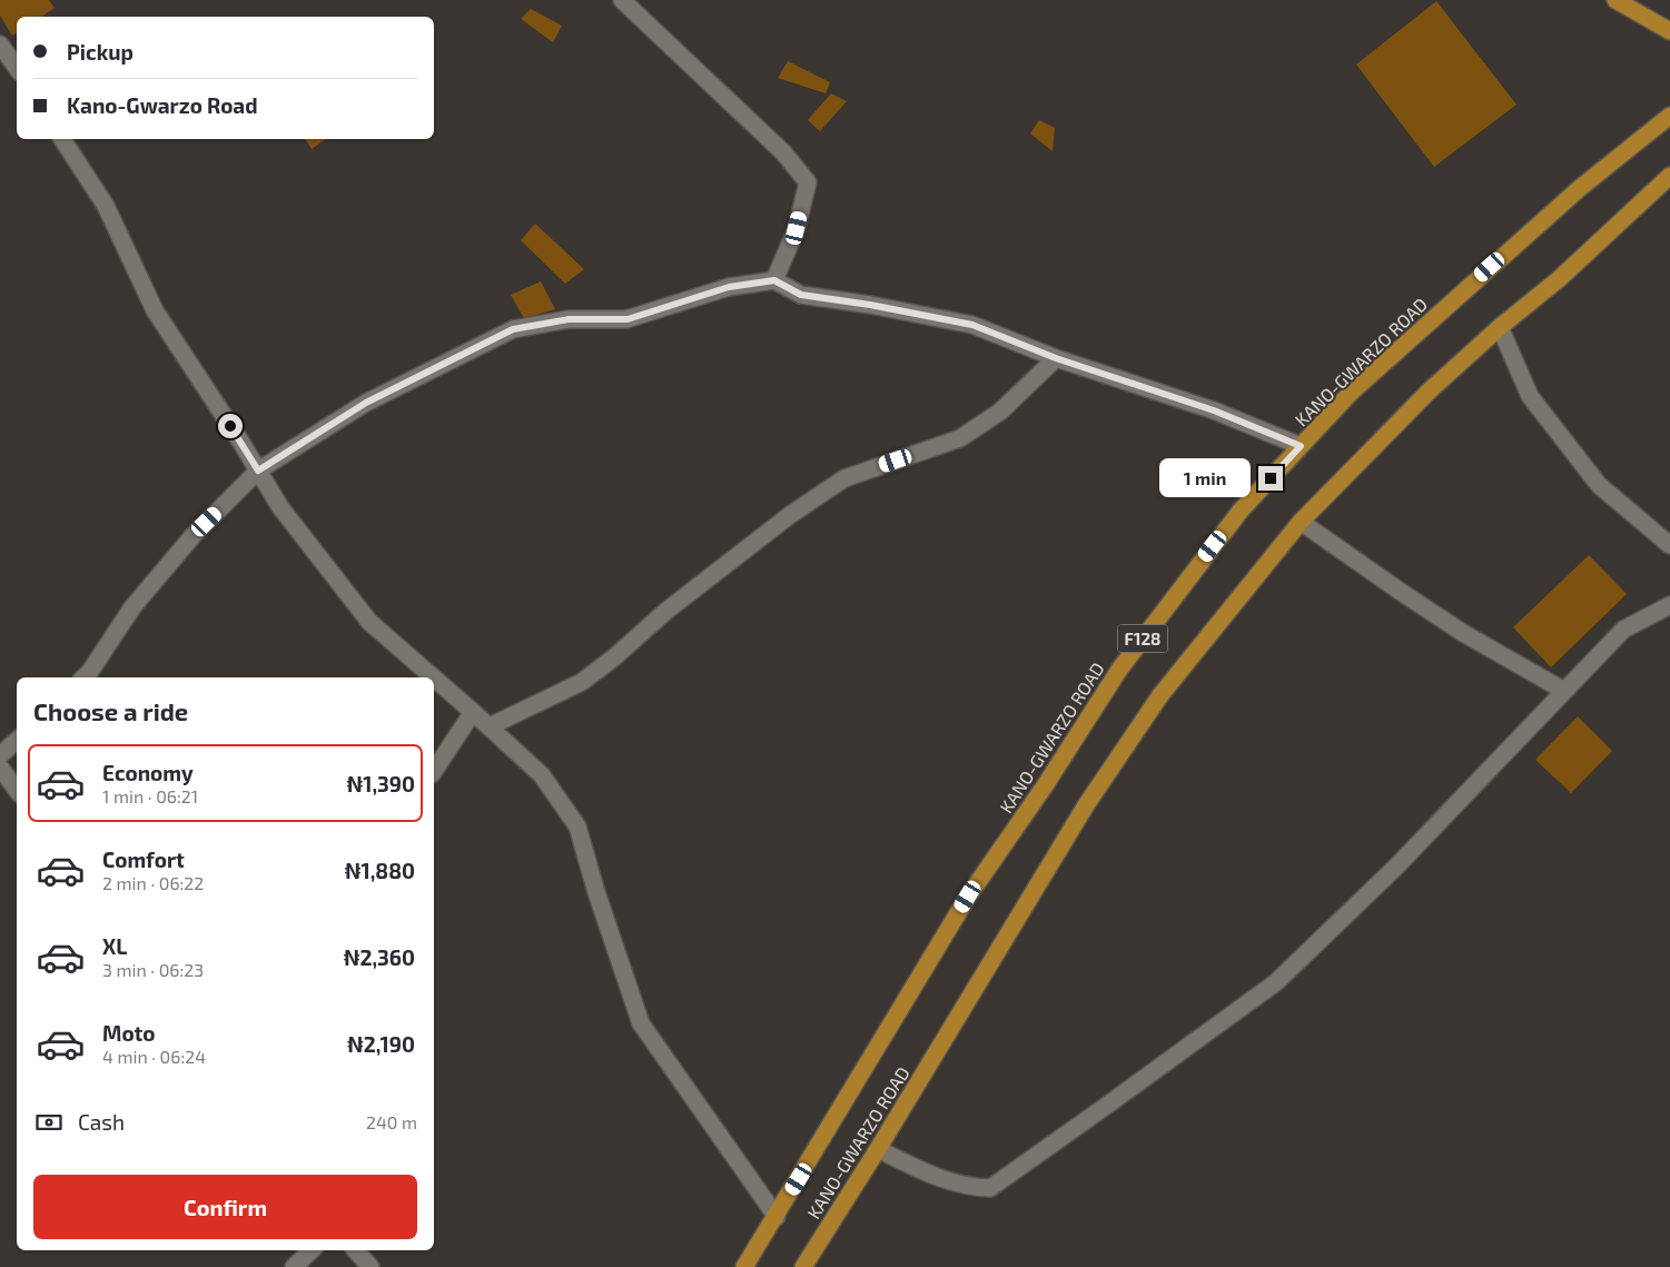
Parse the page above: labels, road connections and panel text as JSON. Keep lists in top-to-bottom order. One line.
{"streets":{"main road":["KANO-GWARZO ROAD","F128"]},"page":{"banner":["Pickup","Kano-Gwarzo Road"],"bubble":"1 min","heading":"Choose a ride","list":[{"name":"Economy","note":"1 min · 06:21","value":"₦1,390"},{"name":"Comfort","note":"2 min · 06:22","value":"₦1,880"},{"name":"XL","note":"3 min · 06:23","value":"₦2,360"},{"name":"Moto","note":"4 min · 06:24","value":"₦2,190"}],"pay":["Cash","240 m"],"buttons":"Confirm"}}
